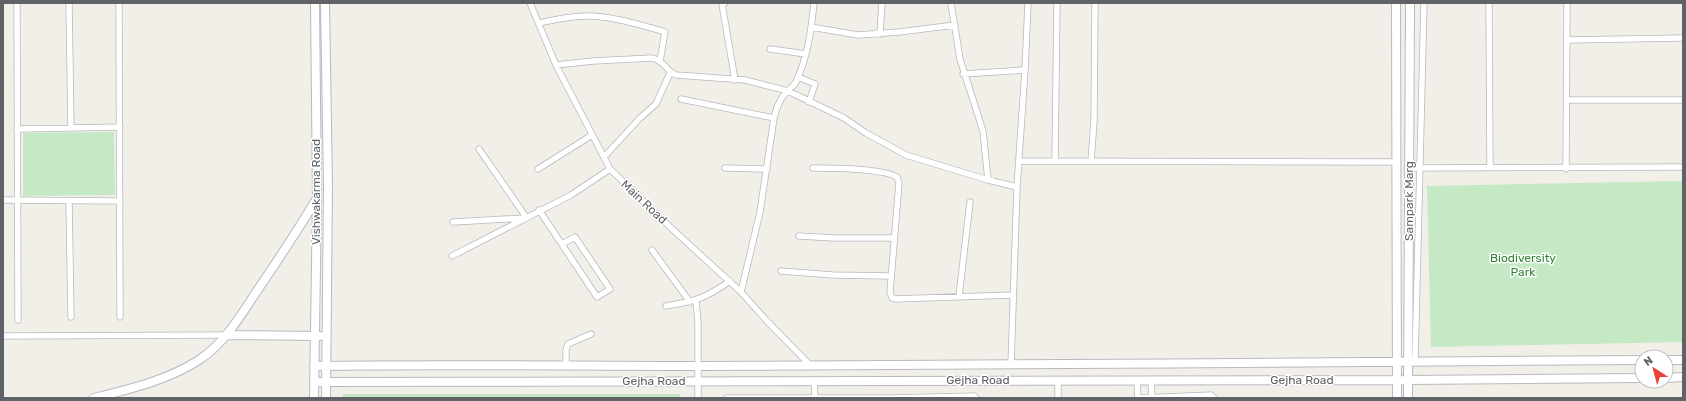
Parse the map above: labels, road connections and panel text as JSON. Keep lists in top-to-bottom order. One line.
{"streets":{"street":["Vishwakarma Road","Sampark Marg","Main Road","Gejha Road"]},"crossings":[["Vishwakarma Road","Gejha Road"],["Sampark Marg","Gejha Road"],["Main Road","Gejha Road"]],"parks":["Biodiversity Park"],"north":"top left"}
